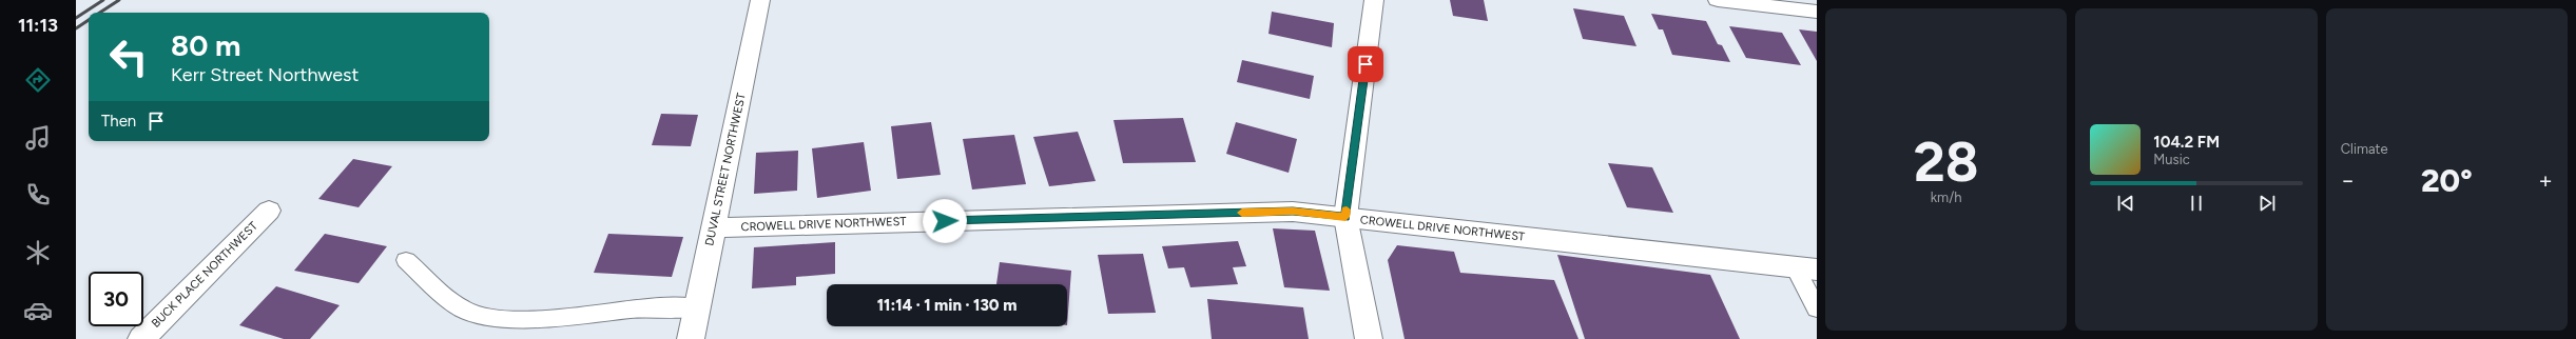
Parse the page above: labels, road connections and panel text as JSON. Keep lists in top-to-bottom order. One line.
{"streets":{"street":["DUVAL STREET NORTHWEST","CROWELL DRIVE NORTHWEST","BUCK PLACE NORTHWEST"]},"crossings":[["DUVAL STREET NORTHWEST","CROWELL DRIVE NORTHWEST"]],"page":{"tabs":"11:13","tile":[["28","km/h"],"Climate"],"turn":["80 m","Kerr Street Northwest"],"then":"Then","song":["104.2 FM","Music"],"heat":["−","20°","+"],"limit":"30","trip":"11:14 · 1 min · 130 m"}}
